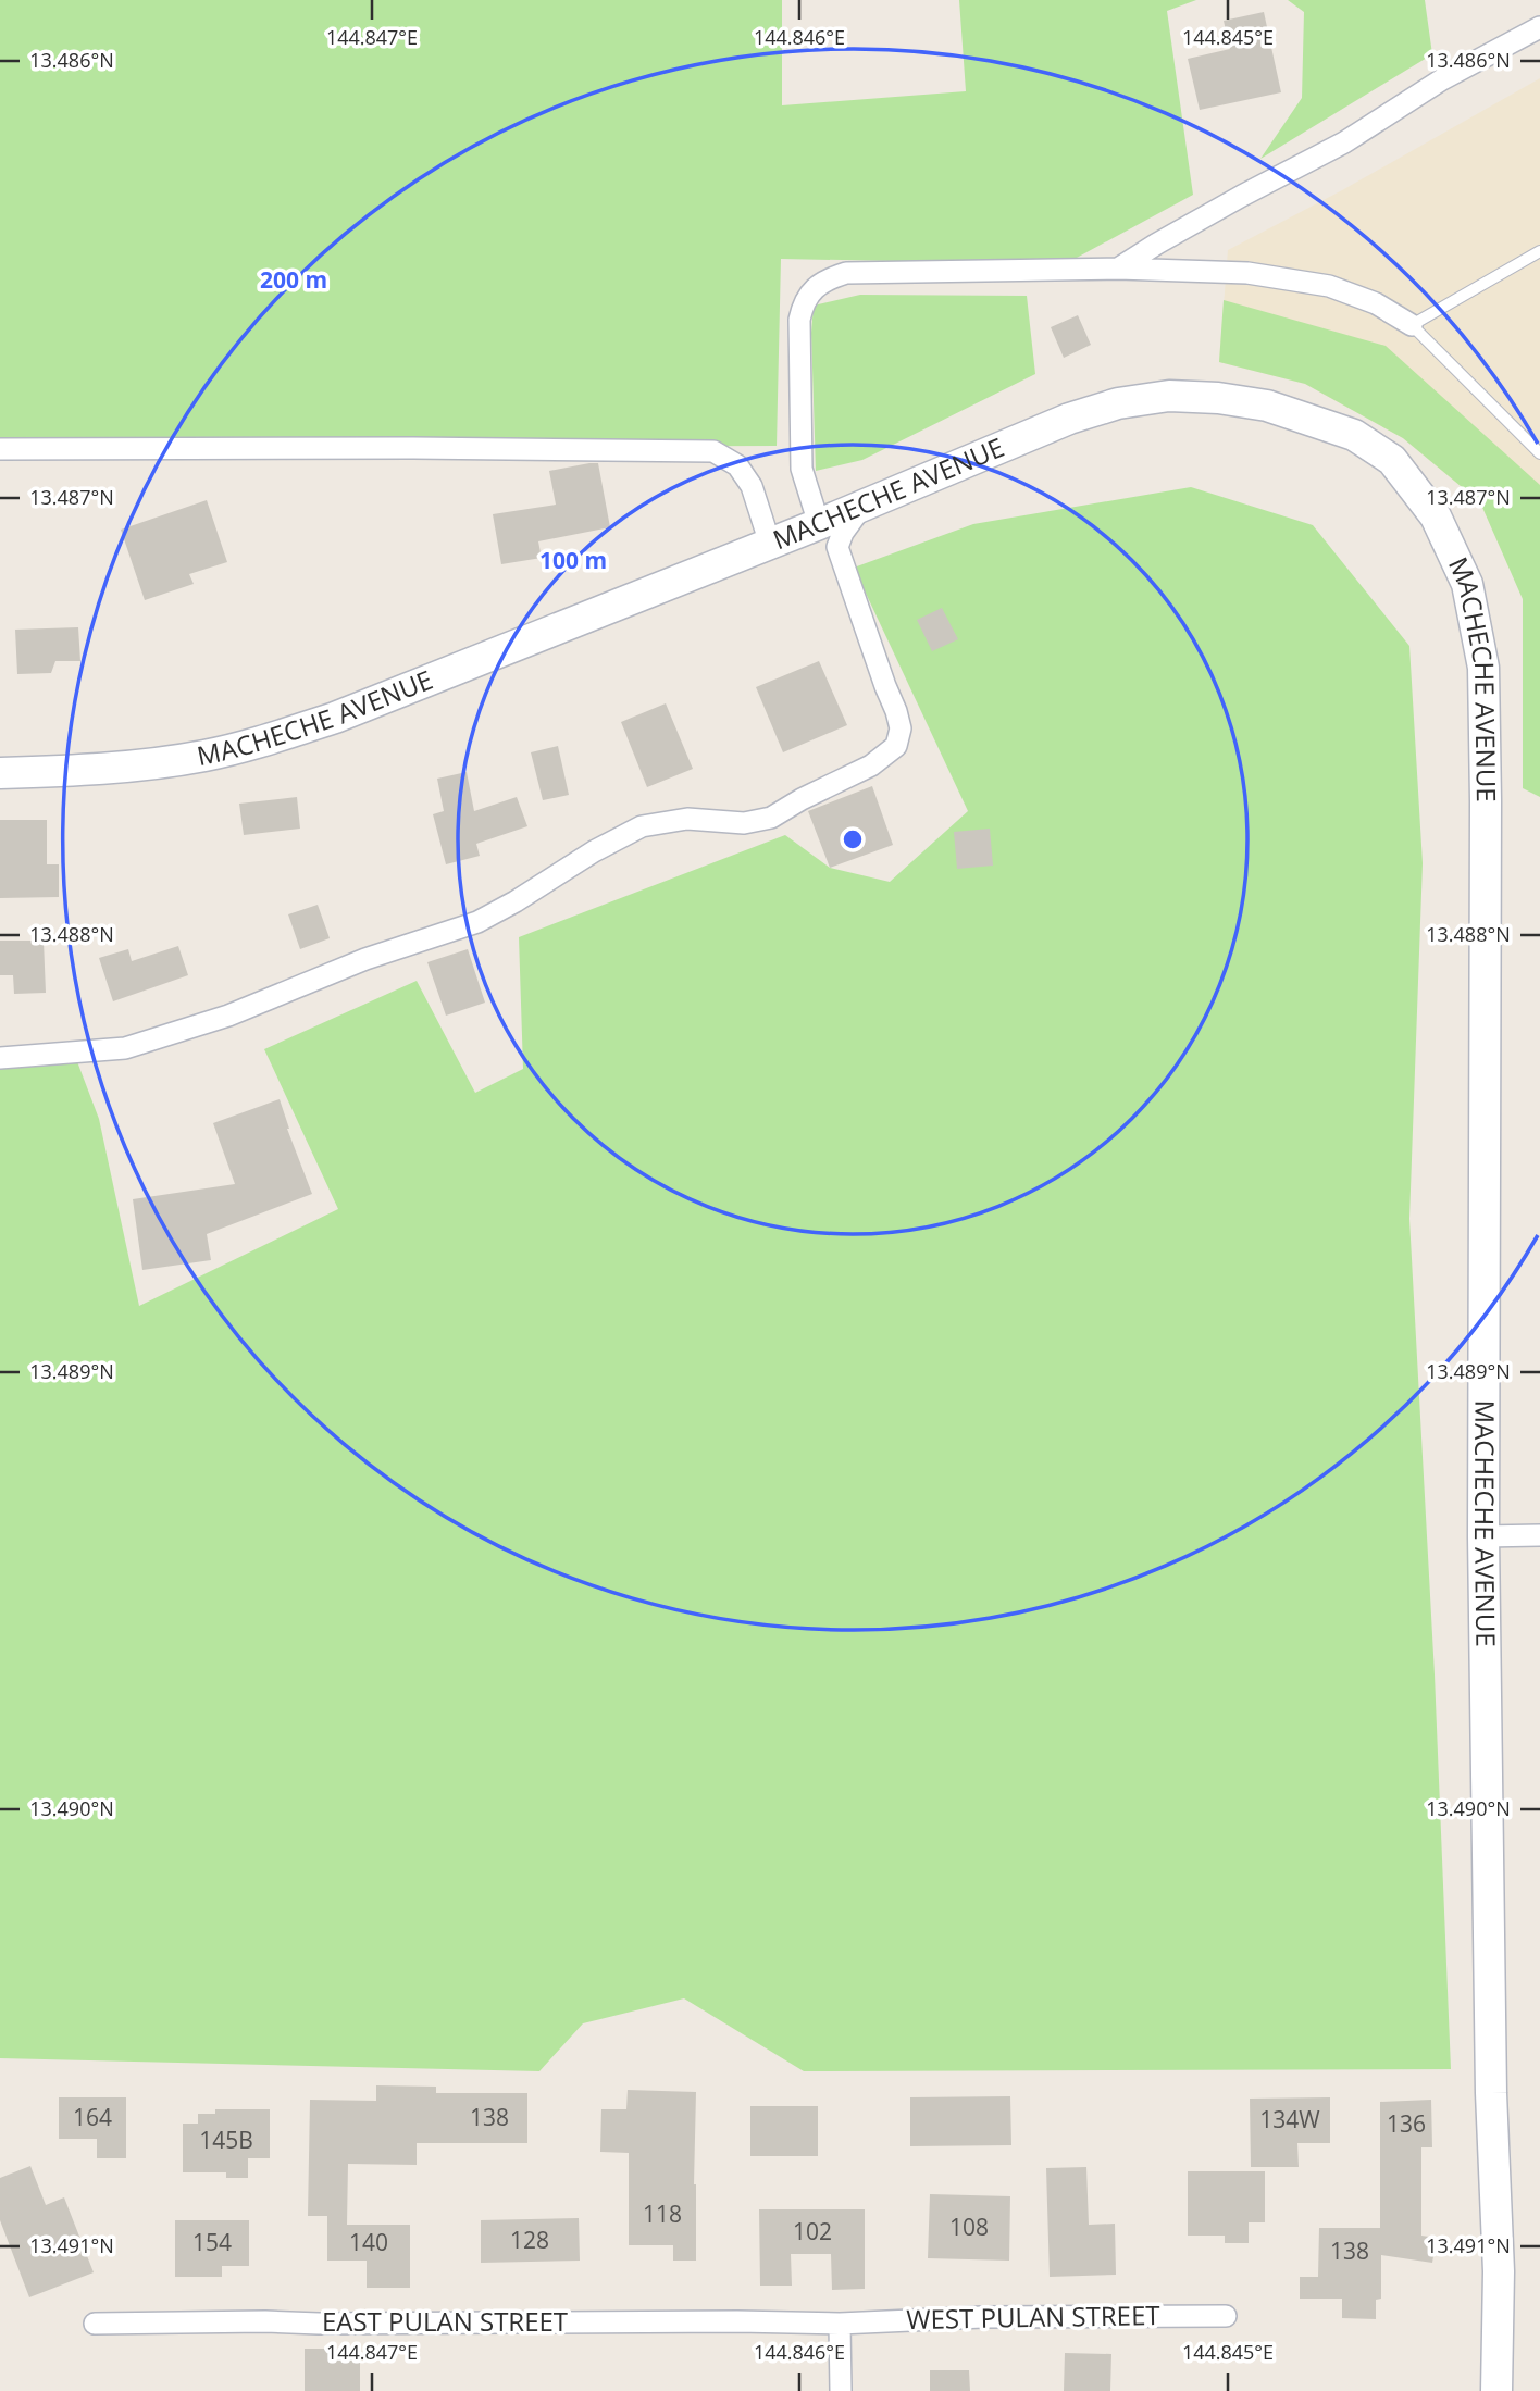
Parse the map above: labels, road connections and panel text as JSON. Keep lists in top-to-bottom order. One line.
{"streets":{"main road":["MACHECHE AVENUE"],"street":["WEST PULAN STREET","EAST PULAN STREET"]},"crossings":[["WEST PULAN STREET","EAST PULAN STREET"]],"house_numbers":["164","138","134W","136","145B","118","108","102","128","154","140","138"],"coordinates":["144.847°E","144.846°E","144.845°E","13.486°N","13.487°N","13.488°N","13.489°N","13.490°N","13.491°N"],"rings":["200 m","100 m"]}
